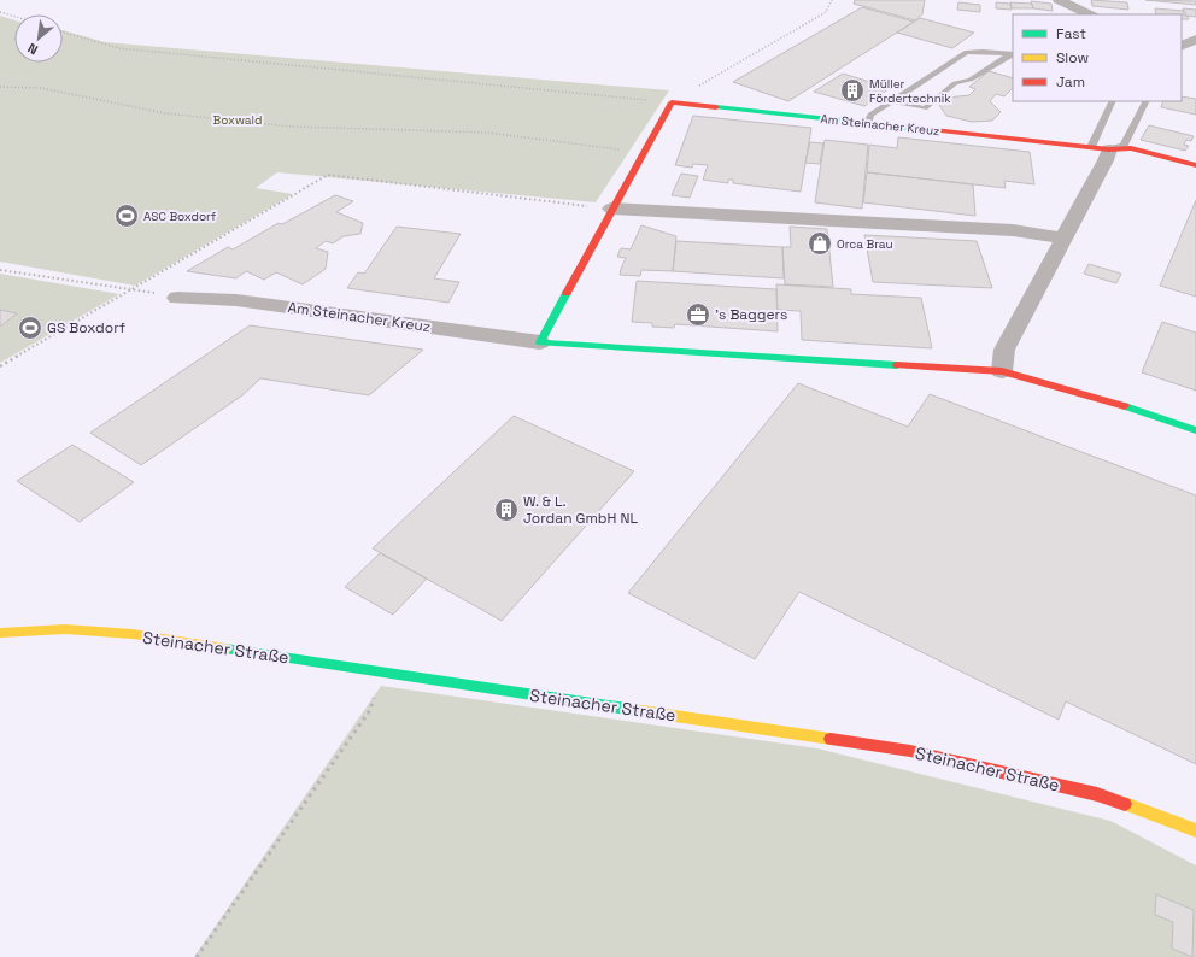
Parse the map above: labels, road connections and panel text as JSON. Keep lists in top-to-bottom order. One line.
{"streets":{"street":["Am Steinacher Kreuz","Steinacher Straße"]},"parks":["Boxwald"],"places":{"building":["Müller Fördertechnik","W. & L. Jordan GmbH NL"],"sports":["ASC Boxdorf","GS Boxdorf"],"shop":["Orca Brau"],"office":["'s Baggers"]},"legend":["Fast","Slow","Jam"],"north":"bottom left"}
